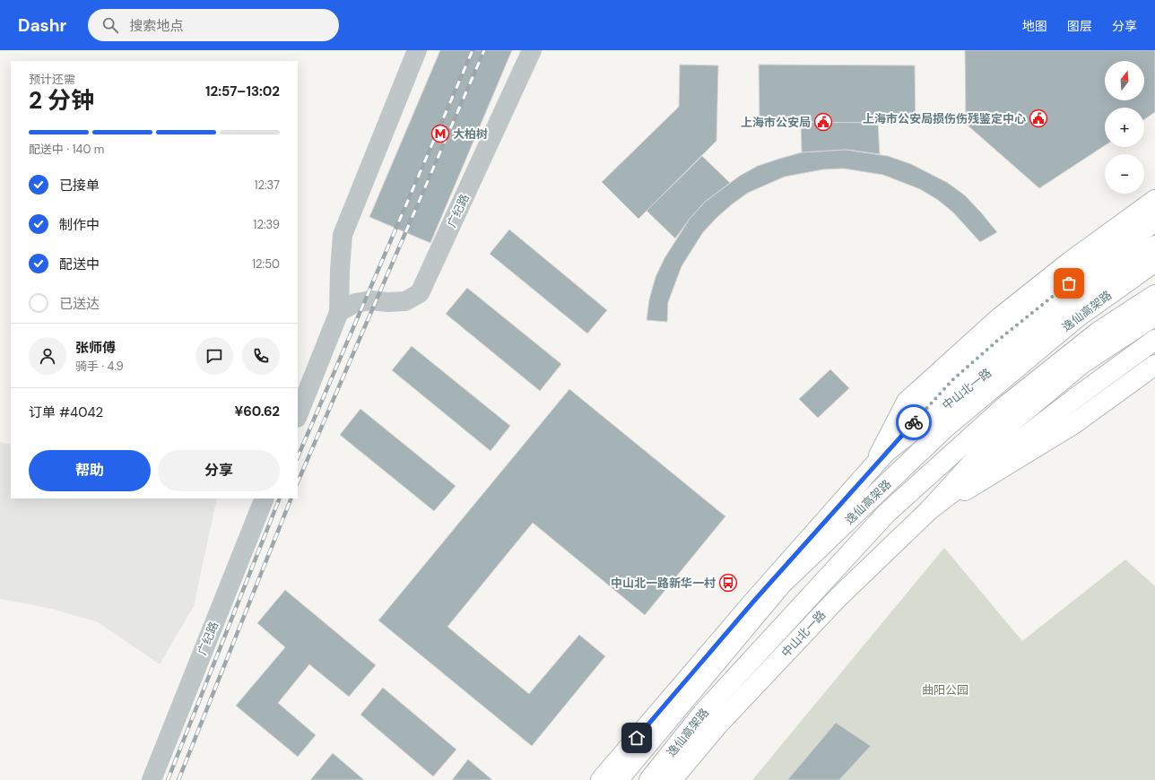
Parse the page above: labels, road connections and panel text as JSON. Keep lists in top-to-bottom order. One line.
{"streets":{"main road":["逸仙高架路","中山北一路"],"street":["广纪路"]},"parks":["曲阳公园"],"places":{"public building":["上海市公安局损伤伤残鉴定中心","上海市公安局"],"metro station":["大柏树"],"bus stop":["中山北一路新华一村"]},"north":"top","page":{"header":"Dashr","search":"搜索地点","nav":["地图","图层","分享"],"map_buttons":["+","−"],"heading":["2 分钟","预计还需","12:57–13:02"],"panel":["张师傅","骑手 · 4.9","订单 #4042","¥60.62"],"bar":"配送中 · 140 m","list":[["已接单","12:37"],["制作中","12:39"],["配送中","12:50"],"已送达"],"buttons":["帮助","分享"]}}
